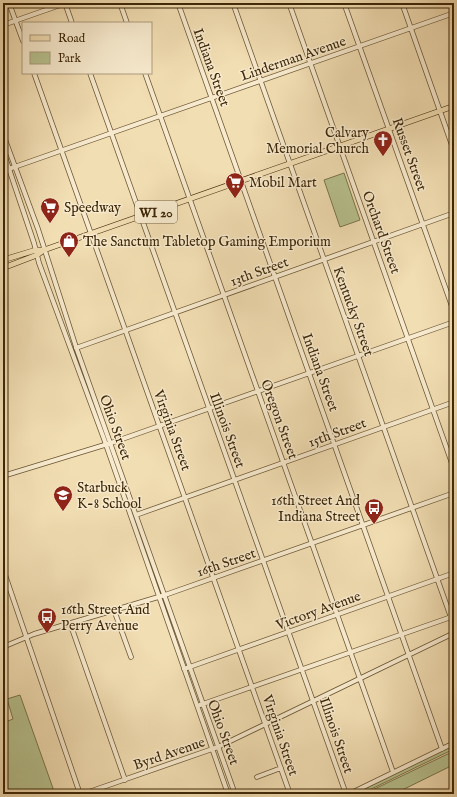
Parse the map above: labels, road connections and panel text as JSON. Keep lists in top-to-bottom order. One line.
{"streets":{"main road":["WI 20"],"street":["Linderman Avenue","Indiana Street","Russet Street","Orchard Street","13th Street","Kentucky Street","Oregon Street","Ohio Street","Virginia Street","Illinois Street","15th Street","16th Street","Victory Avenue","Byrd Avenue"]},"crossings":[["Linderman Avenue","Indiana Street"],["Linderman Avenue","Russet Street"],["Linderman Avenue","Orchard Street"],["Linderman Avenue","Kentucky Street"],["Linderman Avenue","Oregon Street"],["Linderman Avenue","Ohio Street"],["Linderman Avenue","Virginia Street"],["Linderman Avenue","Illinois Street"],["Indiana Street","WI 20"],["Indiana Street","13th Street"],["Indiana Street","15th Street"],["Indiana Street","16th Street"],["Indiana Street","Victory Avenue"],["Indiana Street","Byrd Avenue"],["Russet Street","WI 20"],["Russet Street","13th Street"],["WI 20","Orchard Street"],["WI 20","Kentucky Street"],["WI 20","Oregon Street"],["WI 20","Ohio Street"],["WI 20","Virginia Street"],["WI 20","Illinois Street"],["Orchard Street","13th Street"],["Orchard Street","15th Street"],["13th Street","Kentucky Street"],["13th Street","Oregon Street"],["13th Street","Ohio Street"],["13th Street","Virginia Street"],["13th Street","Illinois Street"],["Kentucky Street","15th Street"],["Kentucky Street","16th Street"],["Kentucky Street","Victory Avenue"],["Oregon Street","15th Street"],["Oregon Street","16th Street"],["Oregon Street","Victory Avenue"],["Oregon Street","Byrd Avenue"],["Ohio Street","15th Street"],["Ohio Street","16th Street"],["Ohio Street","Victory Avenue"],["Ohio Street","Byrd Avenue"],["Virginia Street","15th Street"],["Virginia Street","16th Street"],["Virginia Street","Victory Avenue"],["Virginia Street","Byrd Avenue"],["Illinois Street","15th Street"],["Illinois Street","16th Street"],["Illinois Street","Victory Avenue"],["Illinois Street","Byrd Avenue"]],"places":{"church":["Calvary Memorial Church"],"supermarket":["Mobil Mart","Speedway"],"shop":["The Sanctum Tabletop Gaming Emporium"],"school or university":["Starbuck K-8 School"],"bus stop":["16th Street And Indiana Street","16th Street And Perry Avenue"]},"legend":["Road","Park"]}
